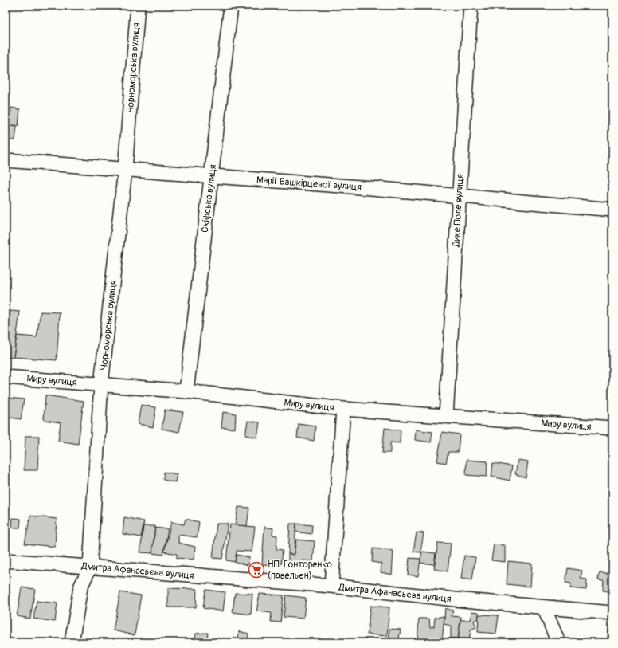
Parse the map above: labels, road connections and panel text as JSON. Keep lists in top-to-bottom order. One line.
{"streets":{"street":["Чорноморська вулиця","Марії Башкірцевої вулиця","Скіфська вулиця","Дике Поле вулиця","Миру вулиця","Дмитра Афанасьєва вулиця"]},"crossings":[["Чорноморська вулиця","Марії Башкірцевої вулиця"],["Чорноморська вулиця","Миру вулиця"],["Чорноморська вулиця","Дмитра Афанасьєва вулиця"],["Марії Башкірцевої вулиця","Скіфська вулиця"],["Марії Башкірцевої вулиця","Дике Поле вулиця"],["Скіфська вулиця","Миру вулиця"],["Дике Поле вулиця","Миру вулиця"]],"places":{"supermarket":["НП. Гонторенко (павельєн)"]}}
